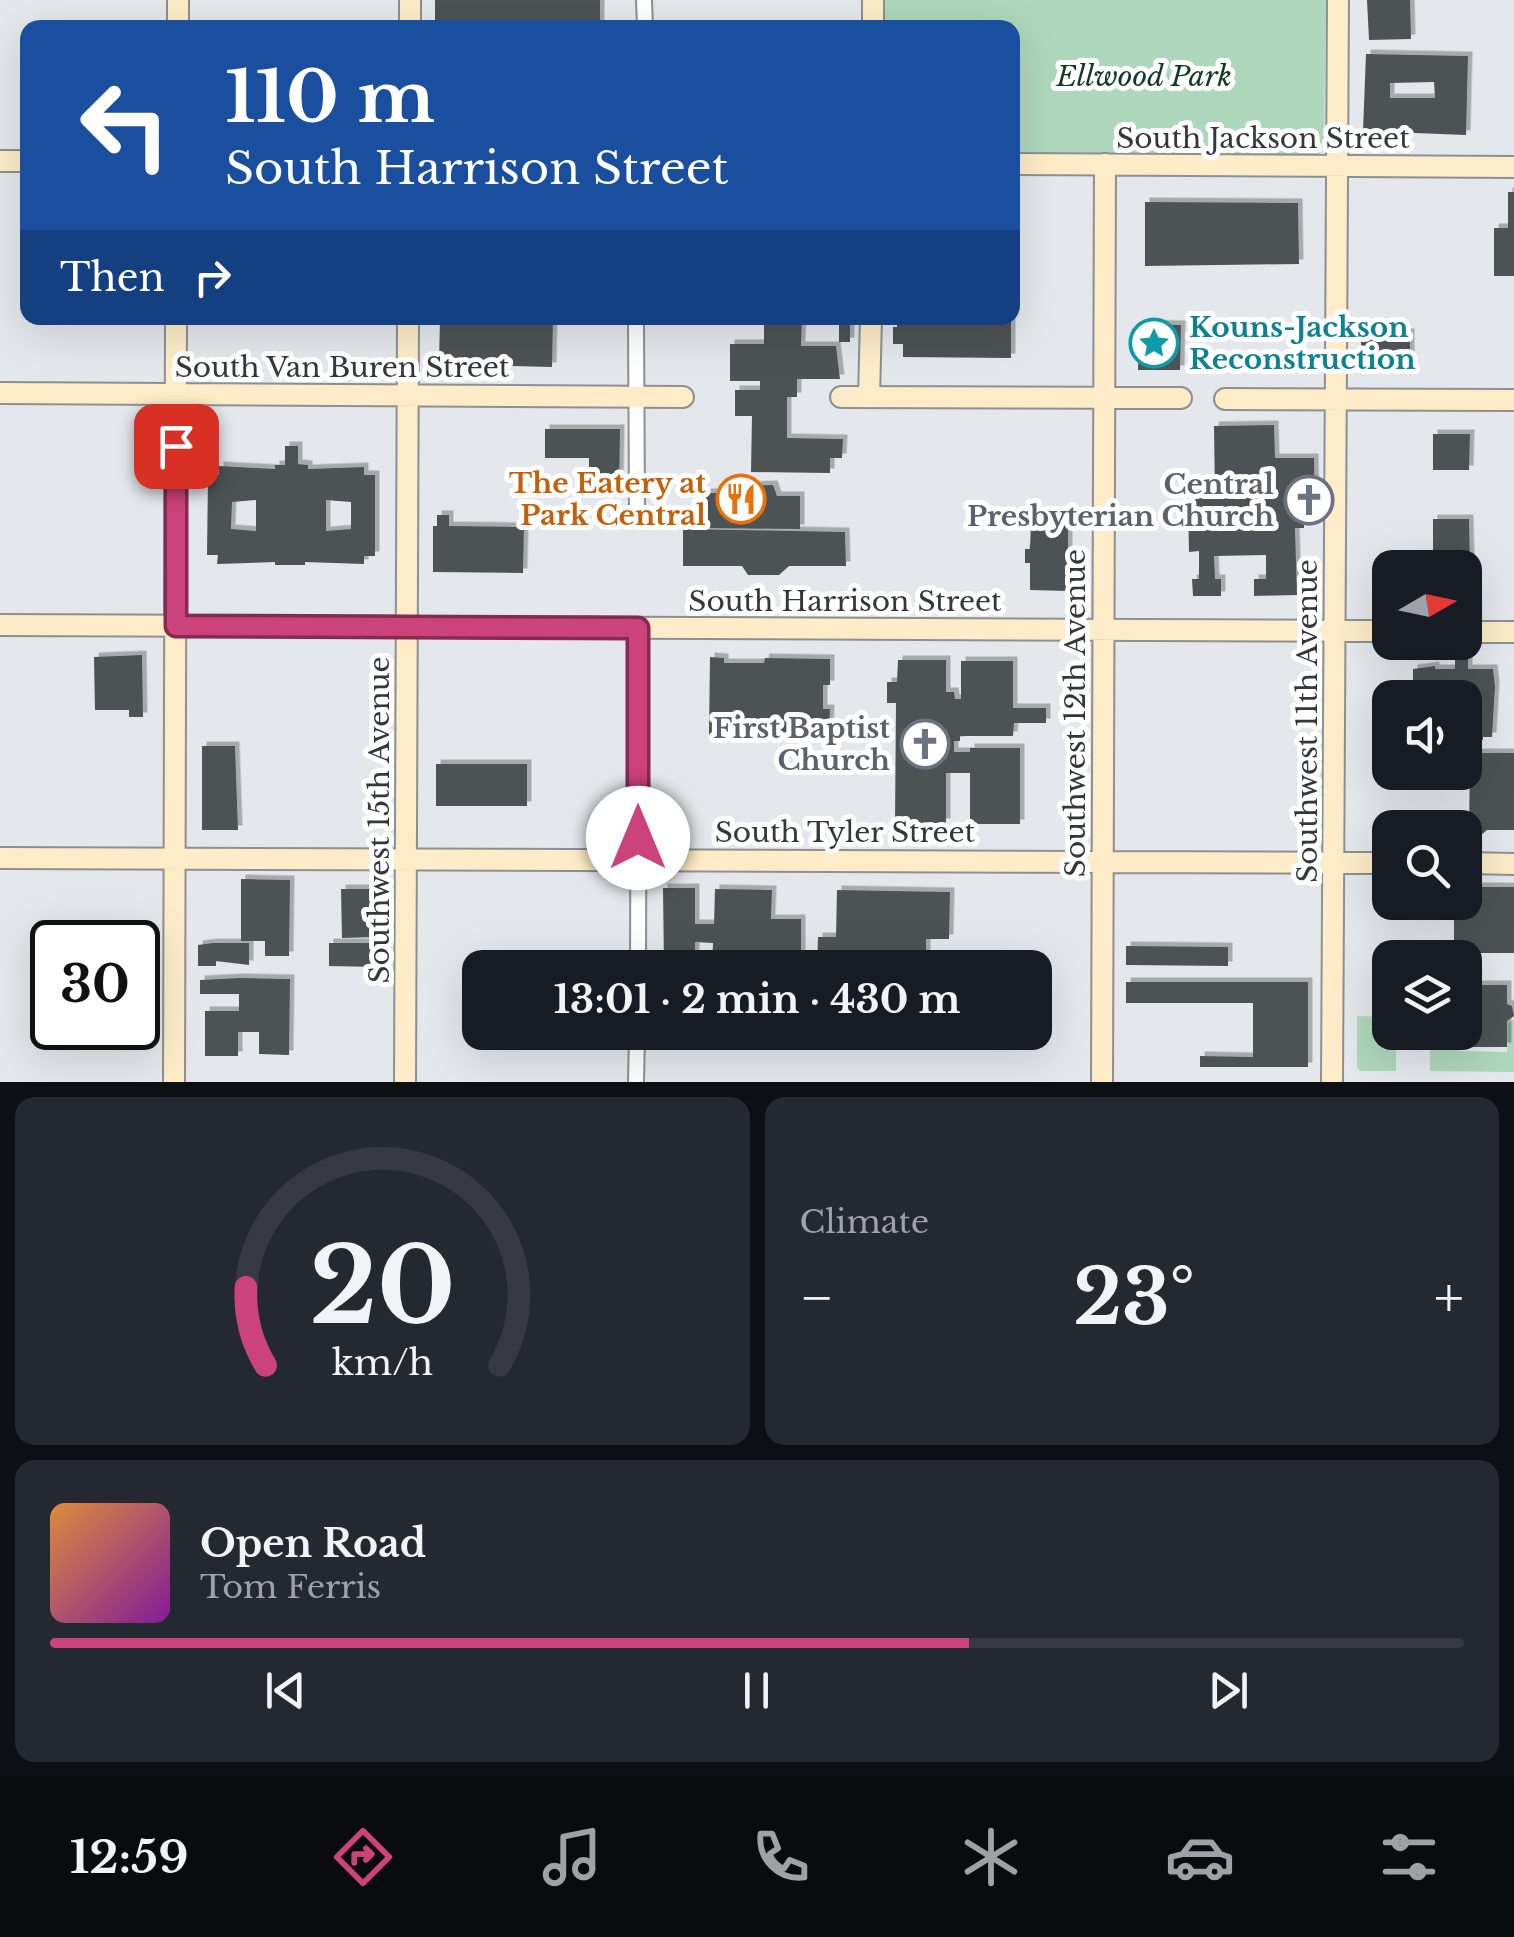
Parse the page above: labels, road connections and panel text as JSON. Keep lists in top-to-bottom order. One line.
{"streets":{"street":["South Jackson Street","South Van Buren Street","South Harrison Street","Southwest 12th Avenue","Southwest 11th Avenue","Southwest 15th Avenue","South Tyler Street"]},"crossings":[["South Jackson Street","Southwest 12th Avenue"],["South Jackson Street","Southwest 11th Avenue"],["South Van Buren Street","Southwest 15th Avenue"],["South Harrison Street","Southwest 12th Avenue"],["South Harrison Street","Southwest 11th Avenue"],["South Harrison Street","Southwest 15th Avenue"],["Southwest 12th Avenue","South Tyler Street"],["Southwest 11th Avenue","South Tyler Street"],["Southwest 15th Avenue","South Tyler Street"]],"parks":["Ellwood Park"],"places":{"place":["Kouns-Jackson Reconstruction"],"restaurant":["The Eatery at Park Central"],"church":["Central Presbyterian Church","First Baptist Church"]},"north":"right","page":{"turn":["110 m","South Harrison Street"],"then":"Then","limit":"30","trip":"13:01 · 2 min · 430 m","tile":"Climate","heat":["−","23°","+"],"song":["Open Road","Tom Ferris"],"tabs":"12:59","gauge":["20","km/h"]}}
